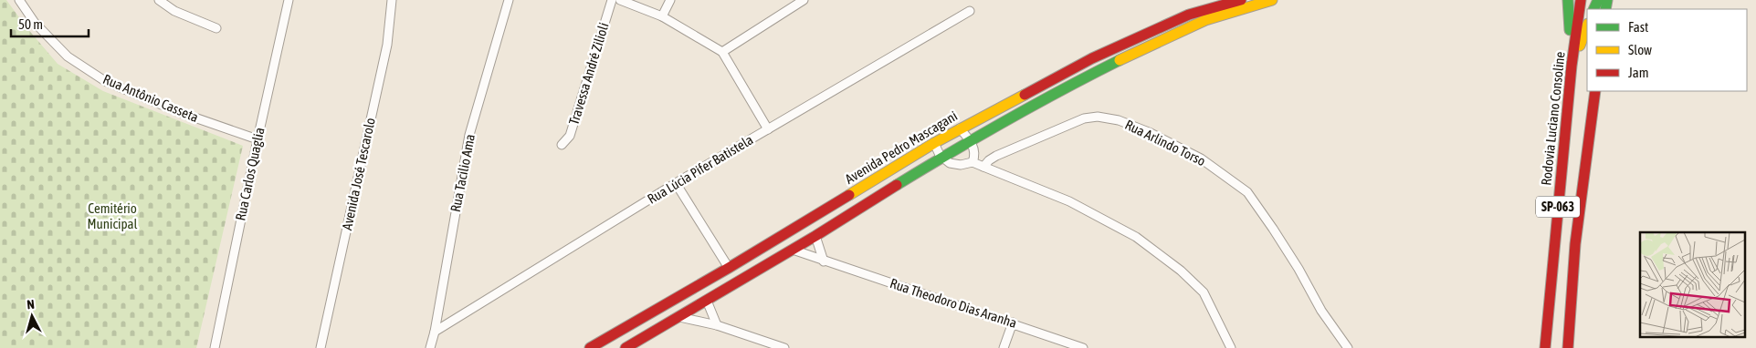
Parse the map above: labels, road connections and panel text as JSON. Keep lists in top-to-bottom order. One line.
{"streets":{"main road":["Rodovia Luciano Consoline","Avenida Pedro Mascagani","SP-063"],"street":["Travessa André Zilioli","Rua Antônio Casseta","Rua Arlindo Torso","Rua Lúcia Pifer Batistela","Rua Tacilio Ama","Rua Carlos Quaglia","Avenida José Tescarolo","Rua Theodoro Dias Aranha"]},"crossings":[["Rua Antônio Casseta","Rua Carlos Quaglia"],["Rua Lúcia Pifer Batistela","Rua Tacilio Ama"]],"parks":["Cemitério Municipal"],"legend":["Fast","Slow","Jam"],"scale_bar":"50 m","north":"top"}
